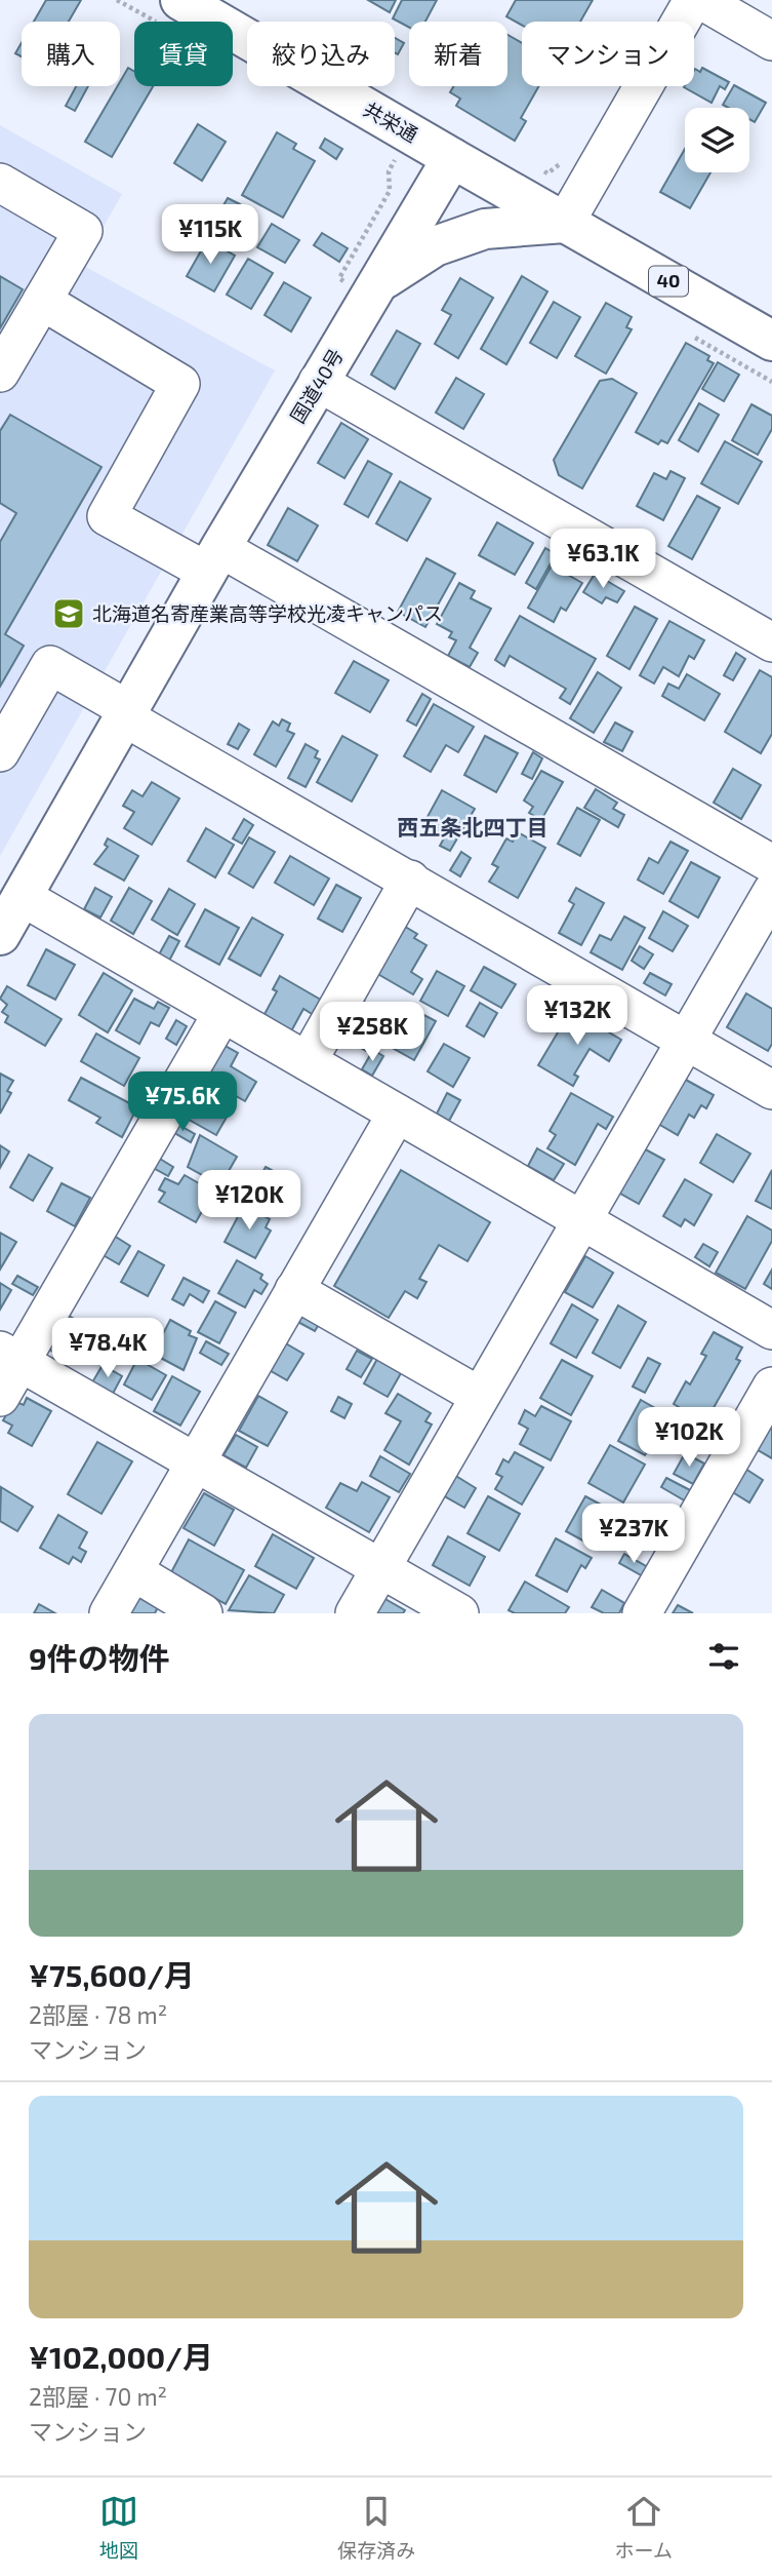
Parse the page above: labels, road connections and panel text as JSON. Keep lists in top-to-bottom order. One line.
{"streets":{"main road":["共栄通","40","国道40号"]},"crossings":[["共栄通","40"],["共栄通","国道40号"],["40","国道40号"]],"districts":["西五条北四丁目"],"places":{"school or university":["北海道名寄産業高等学校光凌キャンパス"]},"page":{"chip":["購入","賃貸","絞り込み","新着","マンション"],"price":["¥115K","¥63.1K","¥132K","¥258K","¥75.6K","¥120K","¥78.4K","¥102K","¥237K"],"heading":"9件の物件","list":[{"name":"¥75,600/月","note":"2部屋 · 78 m² · マンション"},{"name":"¥102,000/月","note":"2部屋 · 70 m² · マンション"}],"tabs":["地図","保存済み","ホーム"]}}
